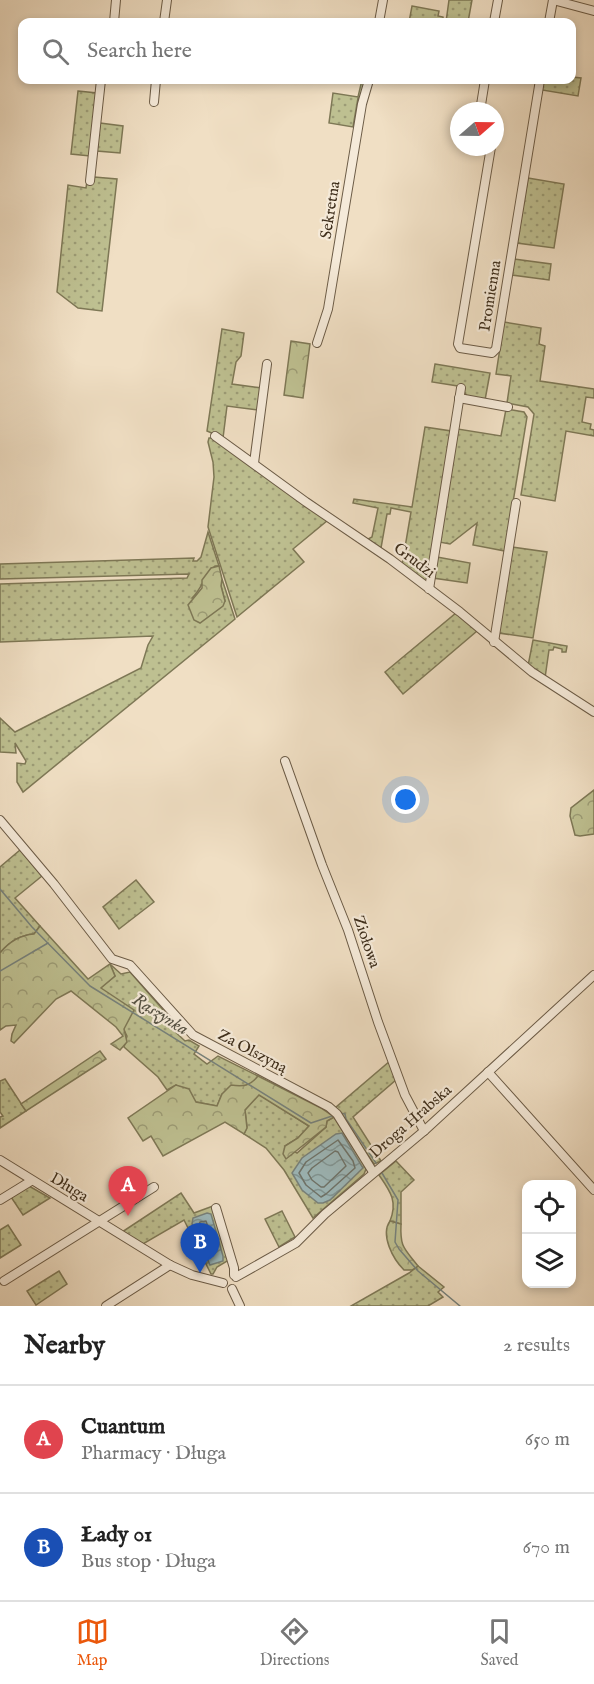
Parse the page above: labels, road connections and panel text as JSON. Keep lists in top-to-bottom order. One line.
{"streets":{"street":["Sekretna","Promienna","Grudzi","Ziołowa","Za Olszyną","Droga Hrabska","Długa"]},"crossings":[["Ziołowa","Droga Hrabska"],["Za Olszyną","Droga Hrabska"],["Droga Hrabska","Długa"]],"water":["Raszynka"],"north":"right","page":{"search":"Search here","pins":["A","B"],"heading":["Nearby","2 results"],"list":[{"mark":"A","name":"Cuantum","note":"Pharmacy · Długa","value":"650 m"},{"mark":"B","name":"Łady 01","note":"Bus stop · Długa","value":"670 m"}],"nav":["Map","Directions","Saved"]}}
